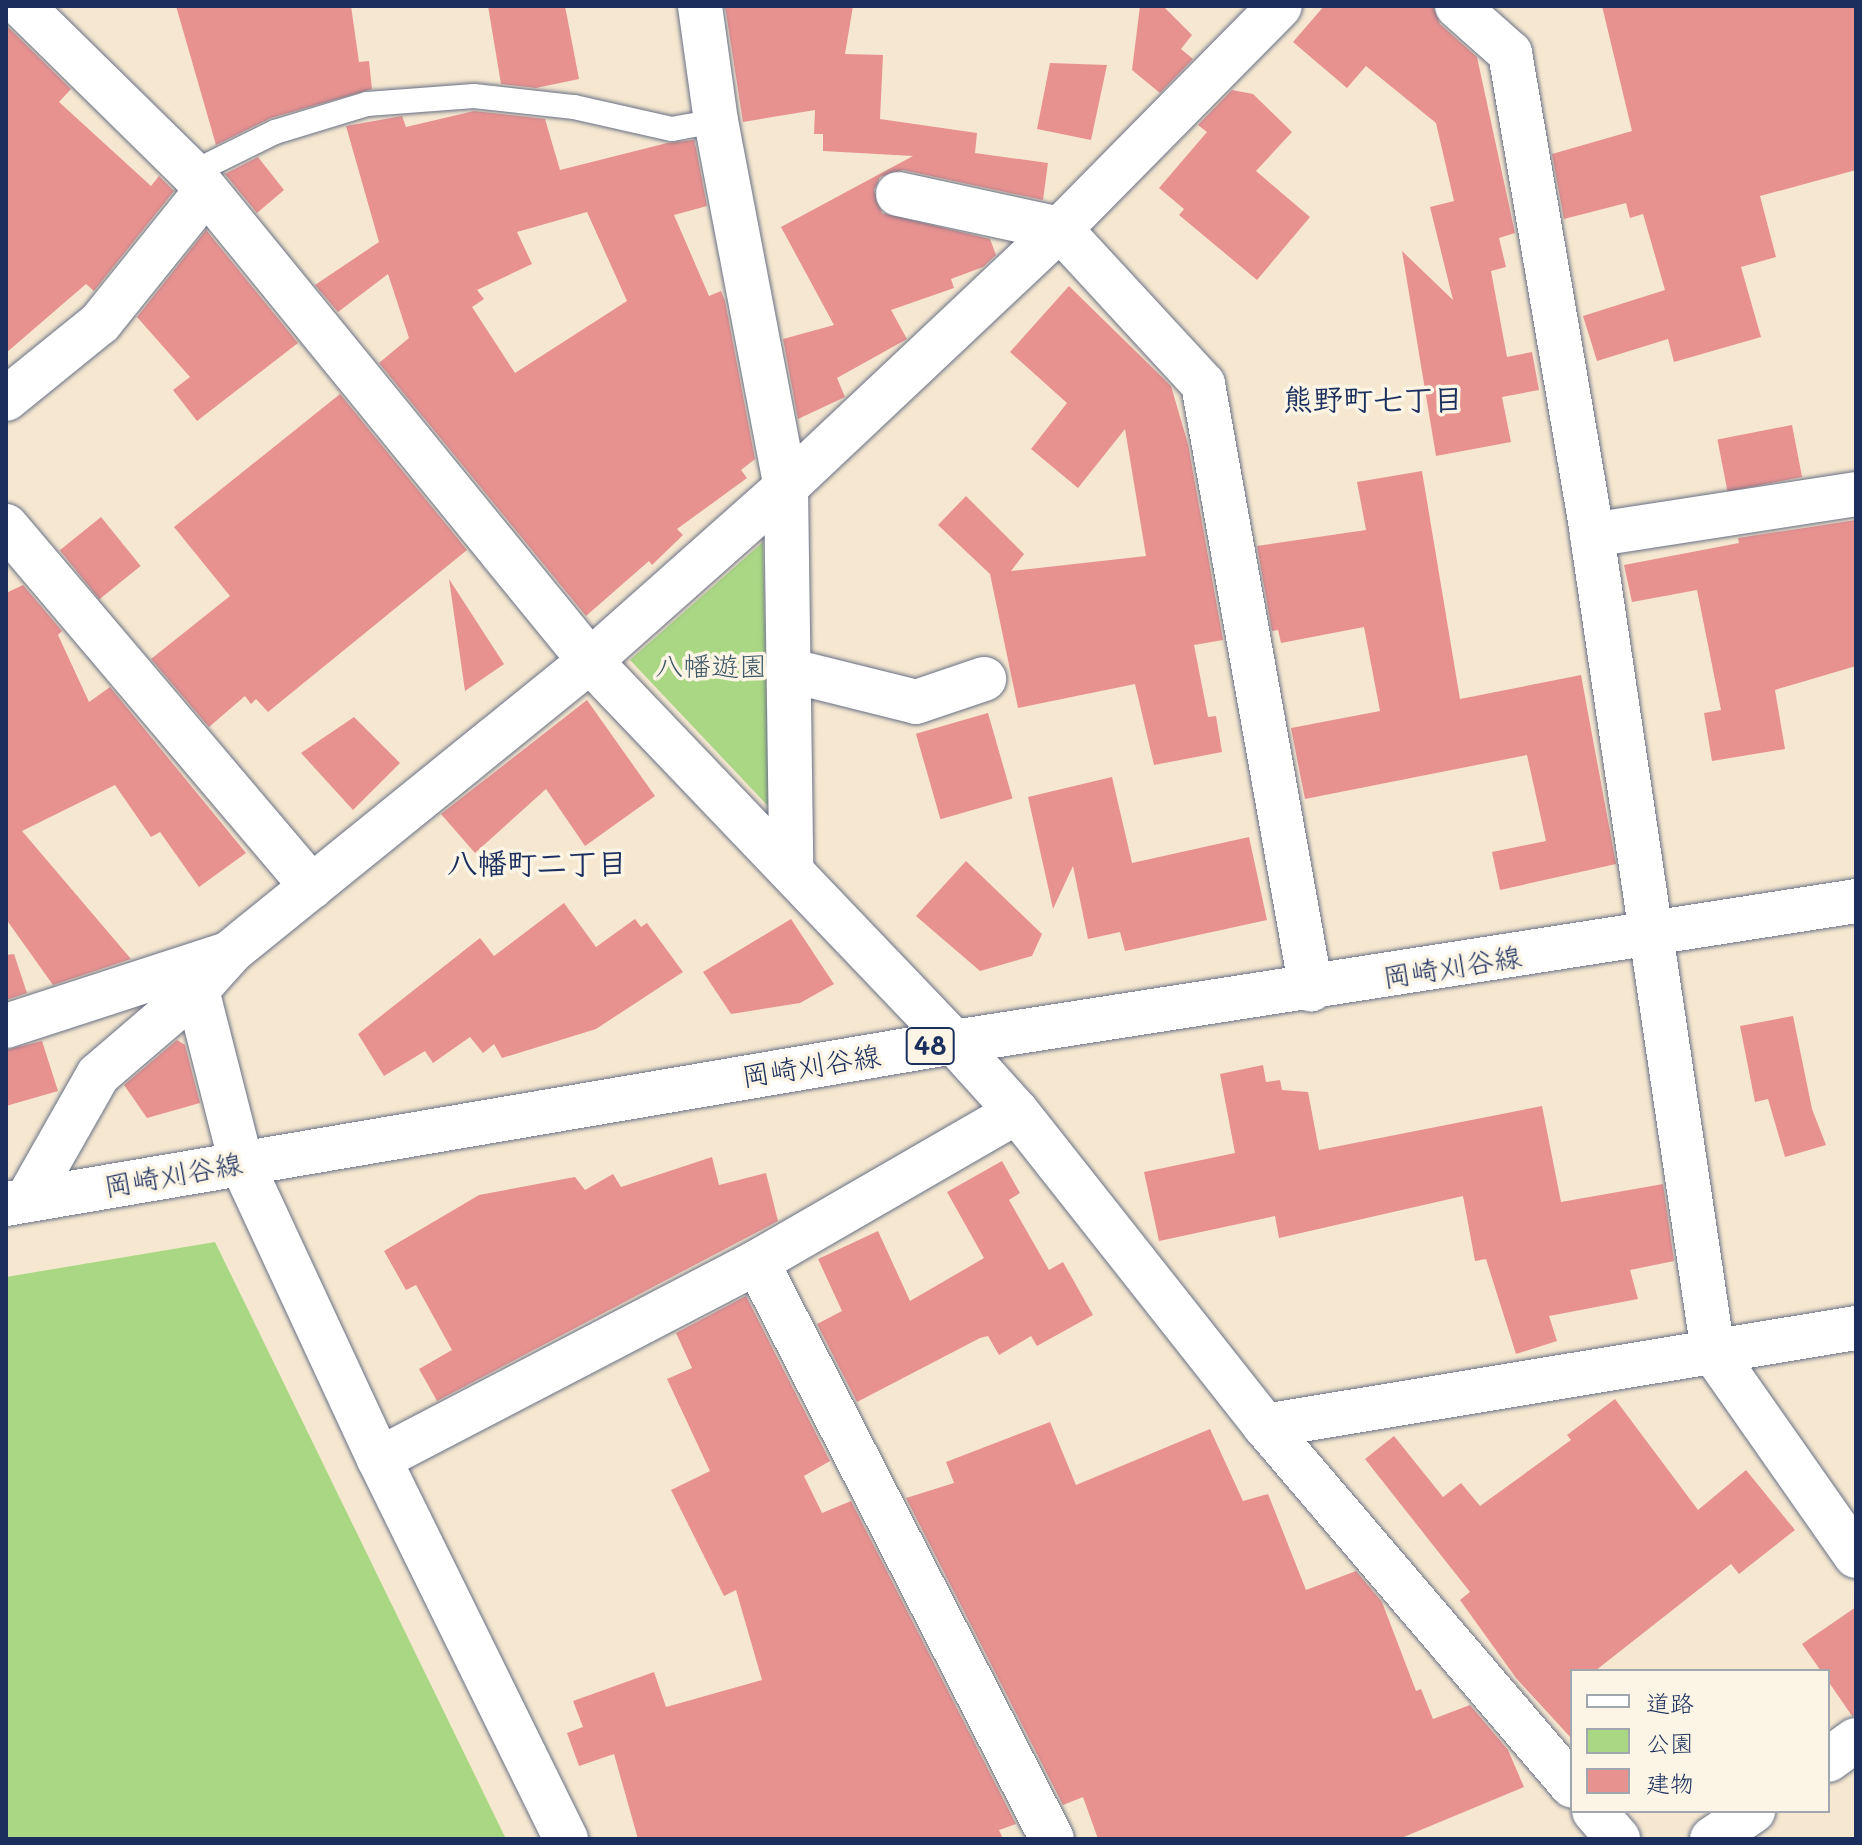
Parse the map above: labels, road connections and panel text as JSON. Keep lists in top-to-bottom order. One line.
{"streets":{"street":["岡崎刈谷線","48"]},"districts":["熊野町七丁目","八幡町二丁目"],"parks":["八幡遊園"],"legend":["道路","公園","建物"]}
